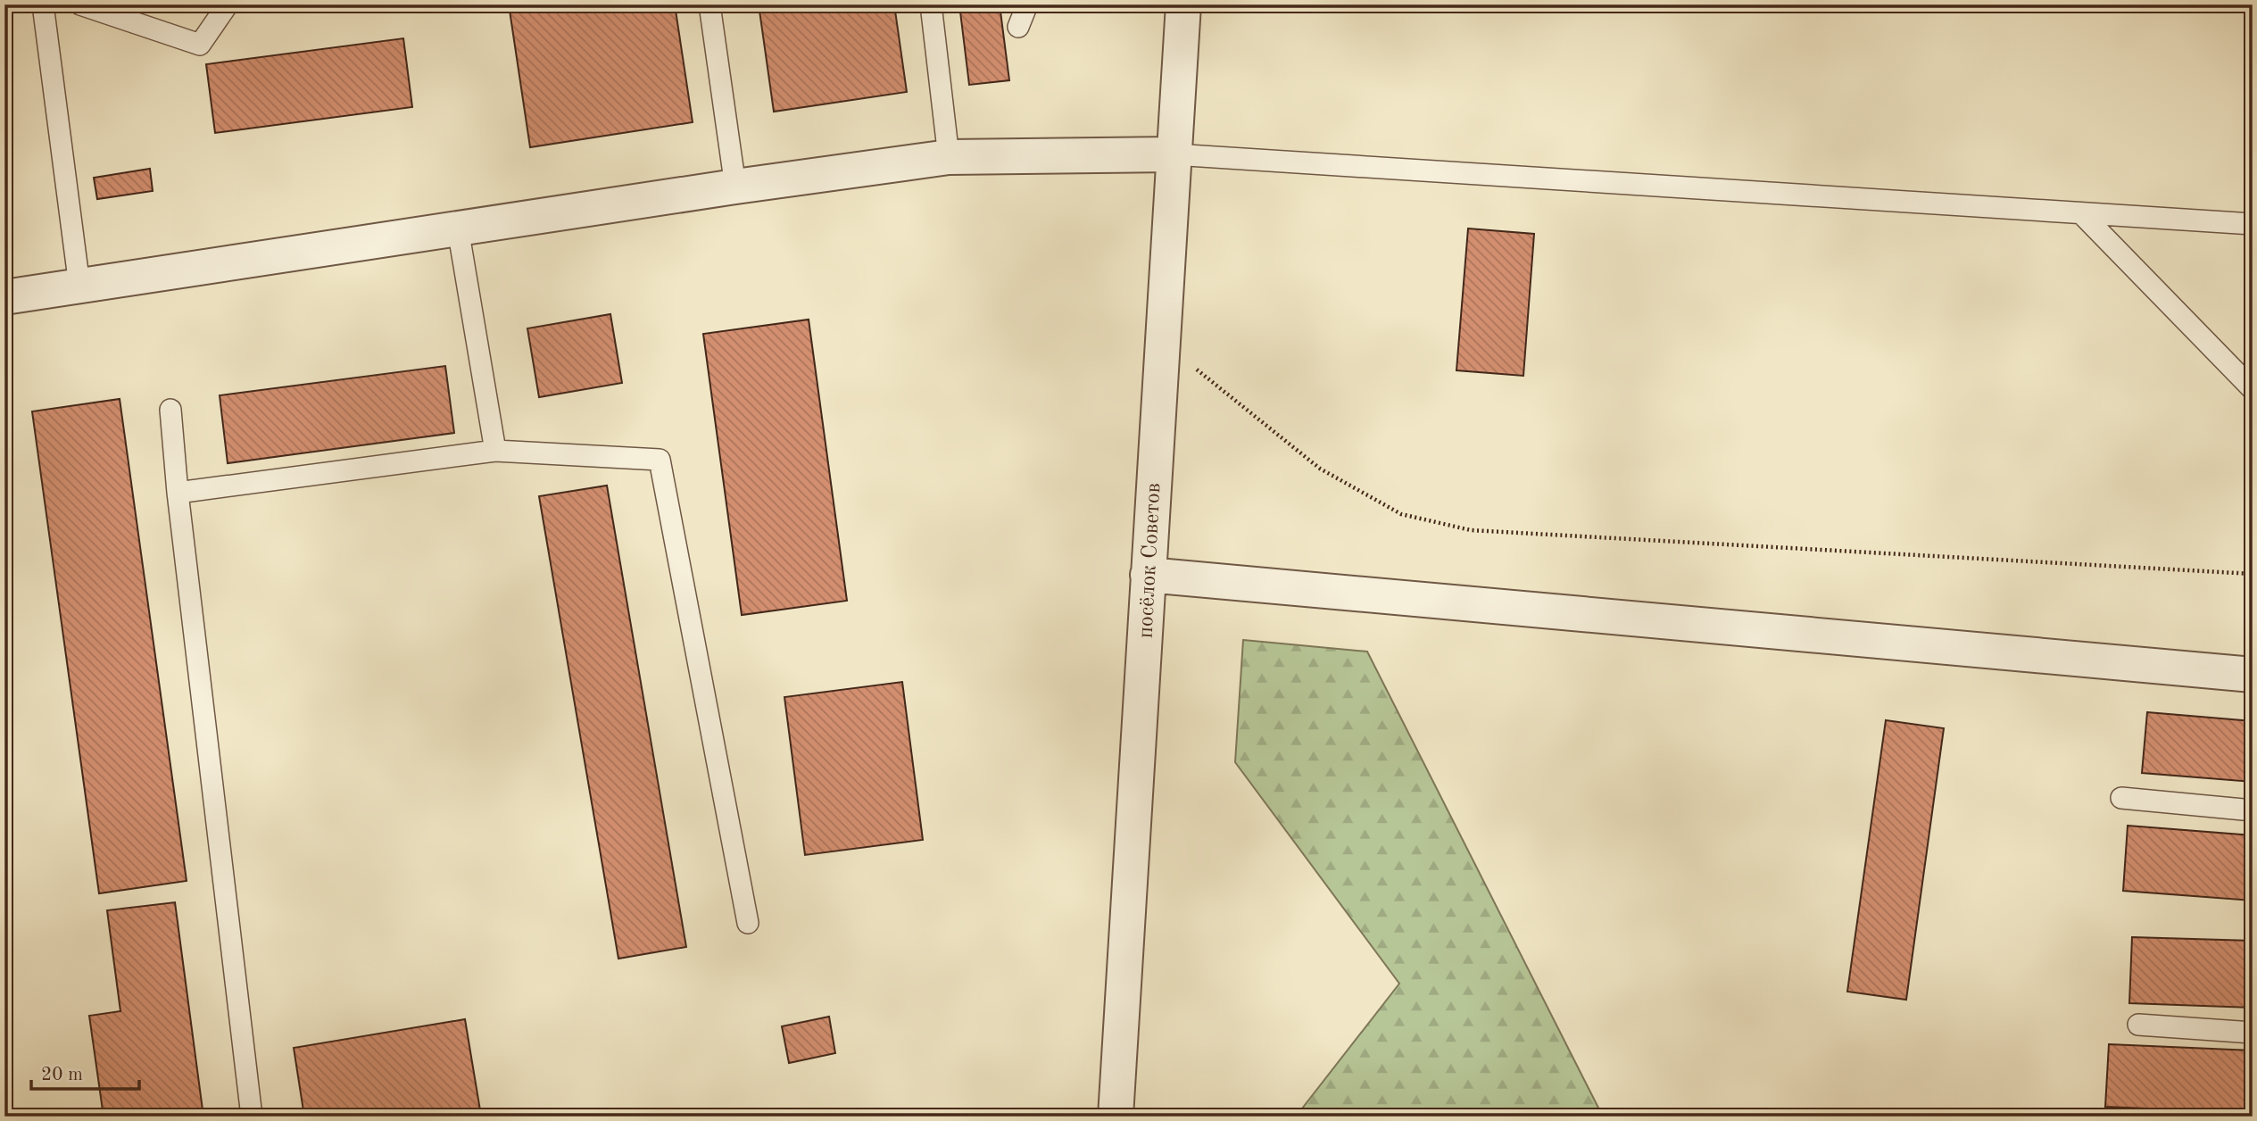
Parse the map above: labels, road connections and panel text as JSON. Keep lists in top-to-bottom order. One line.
{"streets":{"street":["посёлок Советов"]},"scale_bar":"20 m"}
